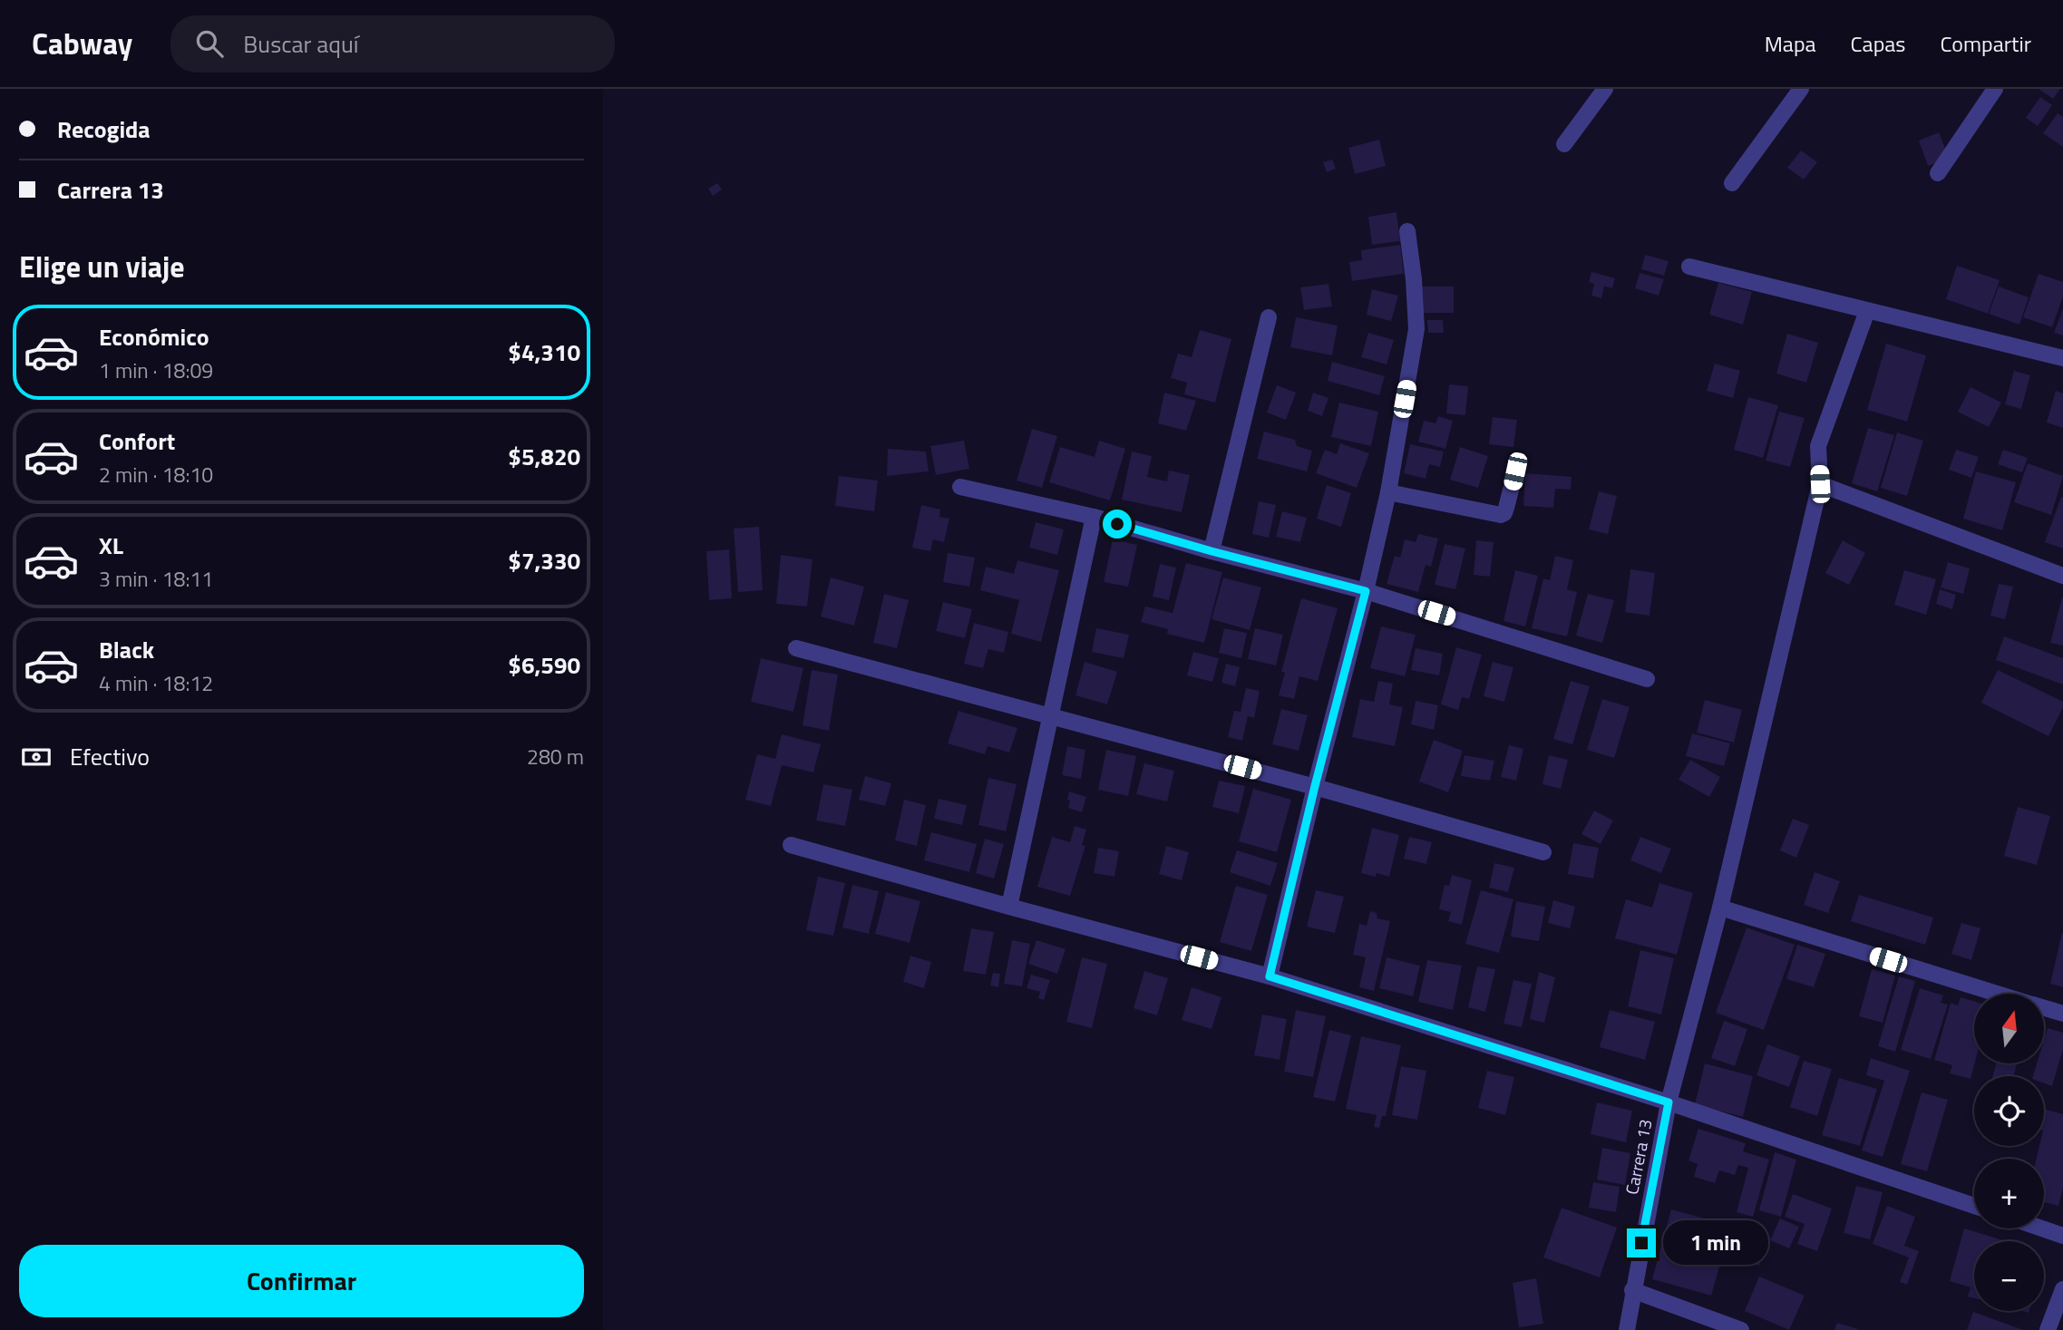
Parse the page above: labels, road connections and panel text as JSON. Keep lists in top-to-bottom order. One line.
{"streets":{"street":["Carrera 13"]},"north":"top","page":{"header":"Cabway","search":"Buscar aquí","nav":["Mapa","Capas","Compartir"],"banner":["Recogida","Carrera 13"],"heading":"Elige un viaje","list":[{"name":"Económico","note":"1 min · 18:09","value":"$4,310"},{"name":"Confort","note":"2 min · 18:10","value":"$5,820"},{"name":"XL","note":"3 min · 18:11","value":"$7,330"},{"name":"Black","note":"4 min · 18:12","value":"$6,590"}],"pay":["Efectivo","280 m"],"map_buttons":["+","−"],"bubble":"1 min","buttons":"Confirmar"}}
